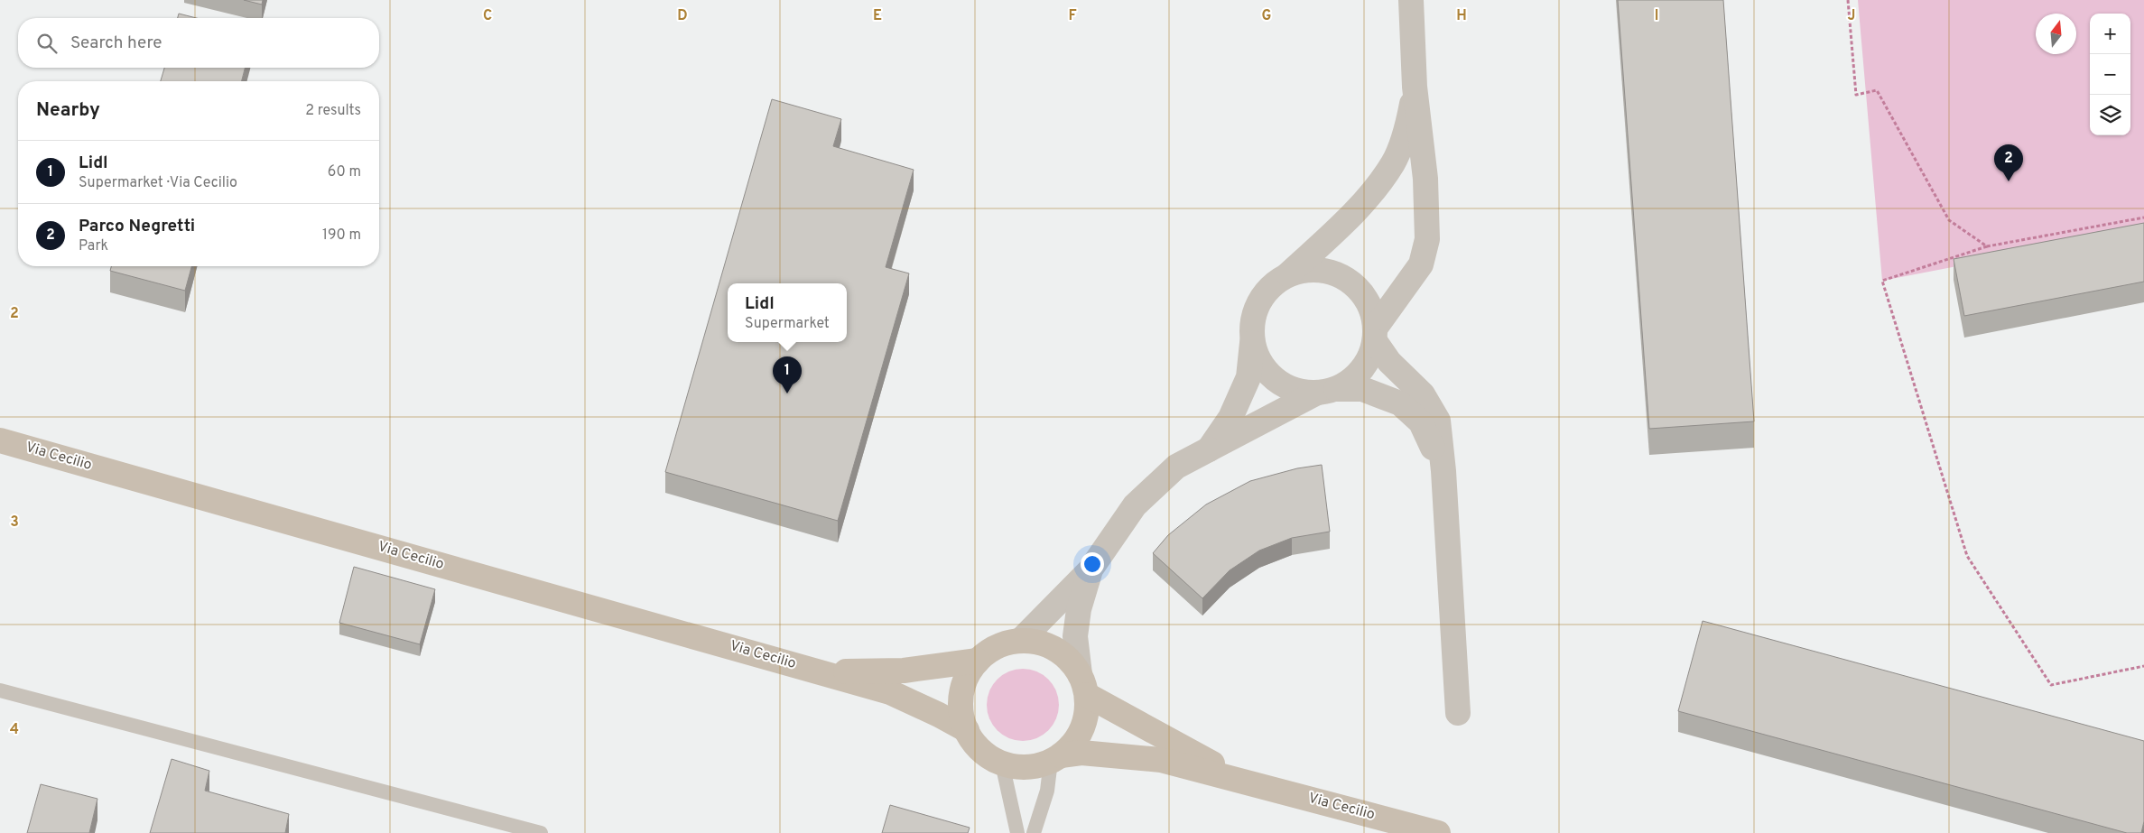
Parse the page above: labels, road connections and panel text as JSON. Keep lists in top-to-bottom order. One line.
{"streets":{"main road":["Via Cecilio"]},"north":"top","page":{"map_buttons":["+","−"],"search":"Search here","heading":["Nearby","2 results"],"list":[{"mark":"1","name":"Lidl","note":"Supermarket · Via Cecilio","value":"60 m"},{"mark":"2","name":"Parco Negretti","note":"Park","value":"190 m"}],"pins":["2","1"],"popup":["Lidl","Supermarket"]},"grid":{"columns":["C","D","E","F","G","H","I","J"],"rows":["2","3","4"]}}
